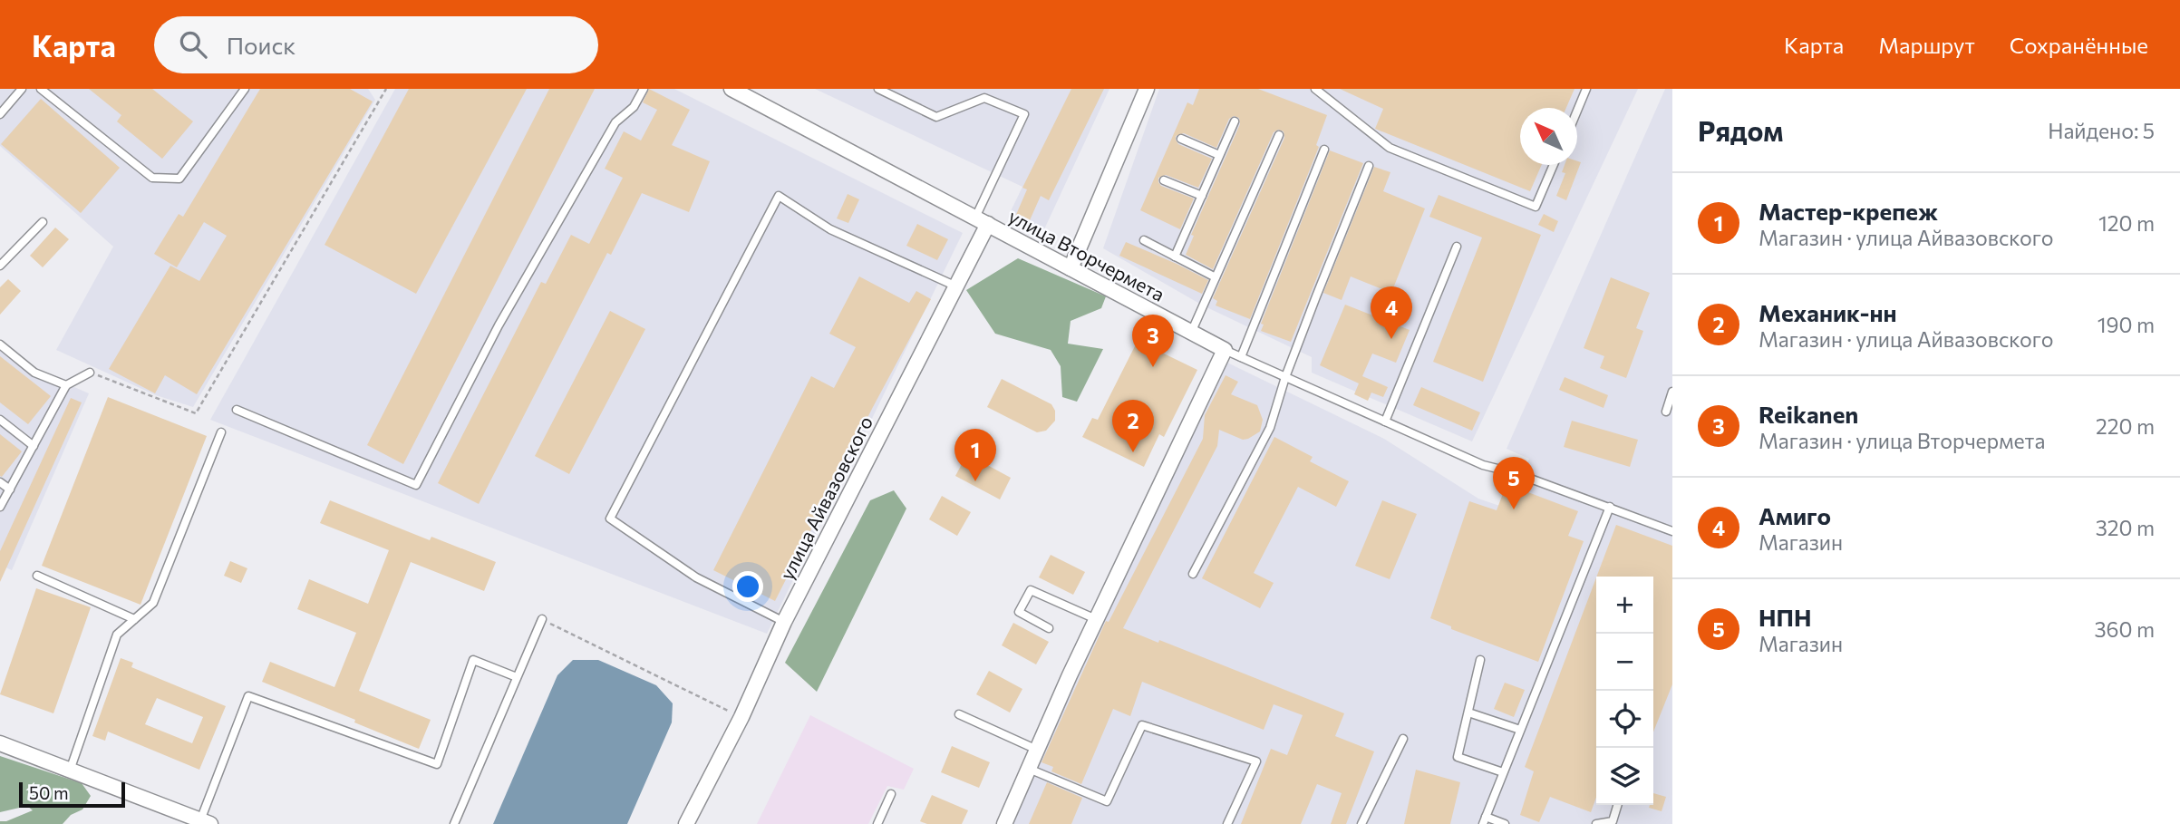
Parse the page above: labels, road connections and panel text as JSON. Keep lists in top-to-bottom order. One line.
{"streets":{"street":["улица Вторчермета","улица Айвазовского"]},"crossings":[["улица Вторчермета","улица Айвазовского"]],"scale_bar":"50 m","north":"top left","page":{"header":"Карта","search":"Поиск","nav":["Карта","Маршрут","Сохранённые"],"heading":["Рядом","Найдено: 5"],"list":[{"mark":"1","name":"Мастер-крепеж","note":"Магазин · улица Айвазовского","value":"120 m"},{"mark":"2","name":"Механик-нн","note":"Магазин · улица Айвазовского","value":"190 m"},{"mark":"3","name":"Reikanen","note":"Магазин · улица Вторчермета","value":"220 m"},{"mark":"4","name":"Амиго","note":"Магазин","value":"320 m"},{"mark":"5","name":"НПН","note":"Магазин","value":"360 m"}],"pins":["4","3","2","1","5"],"map_buttons":["+","−"],"scale":"50 m"}}
